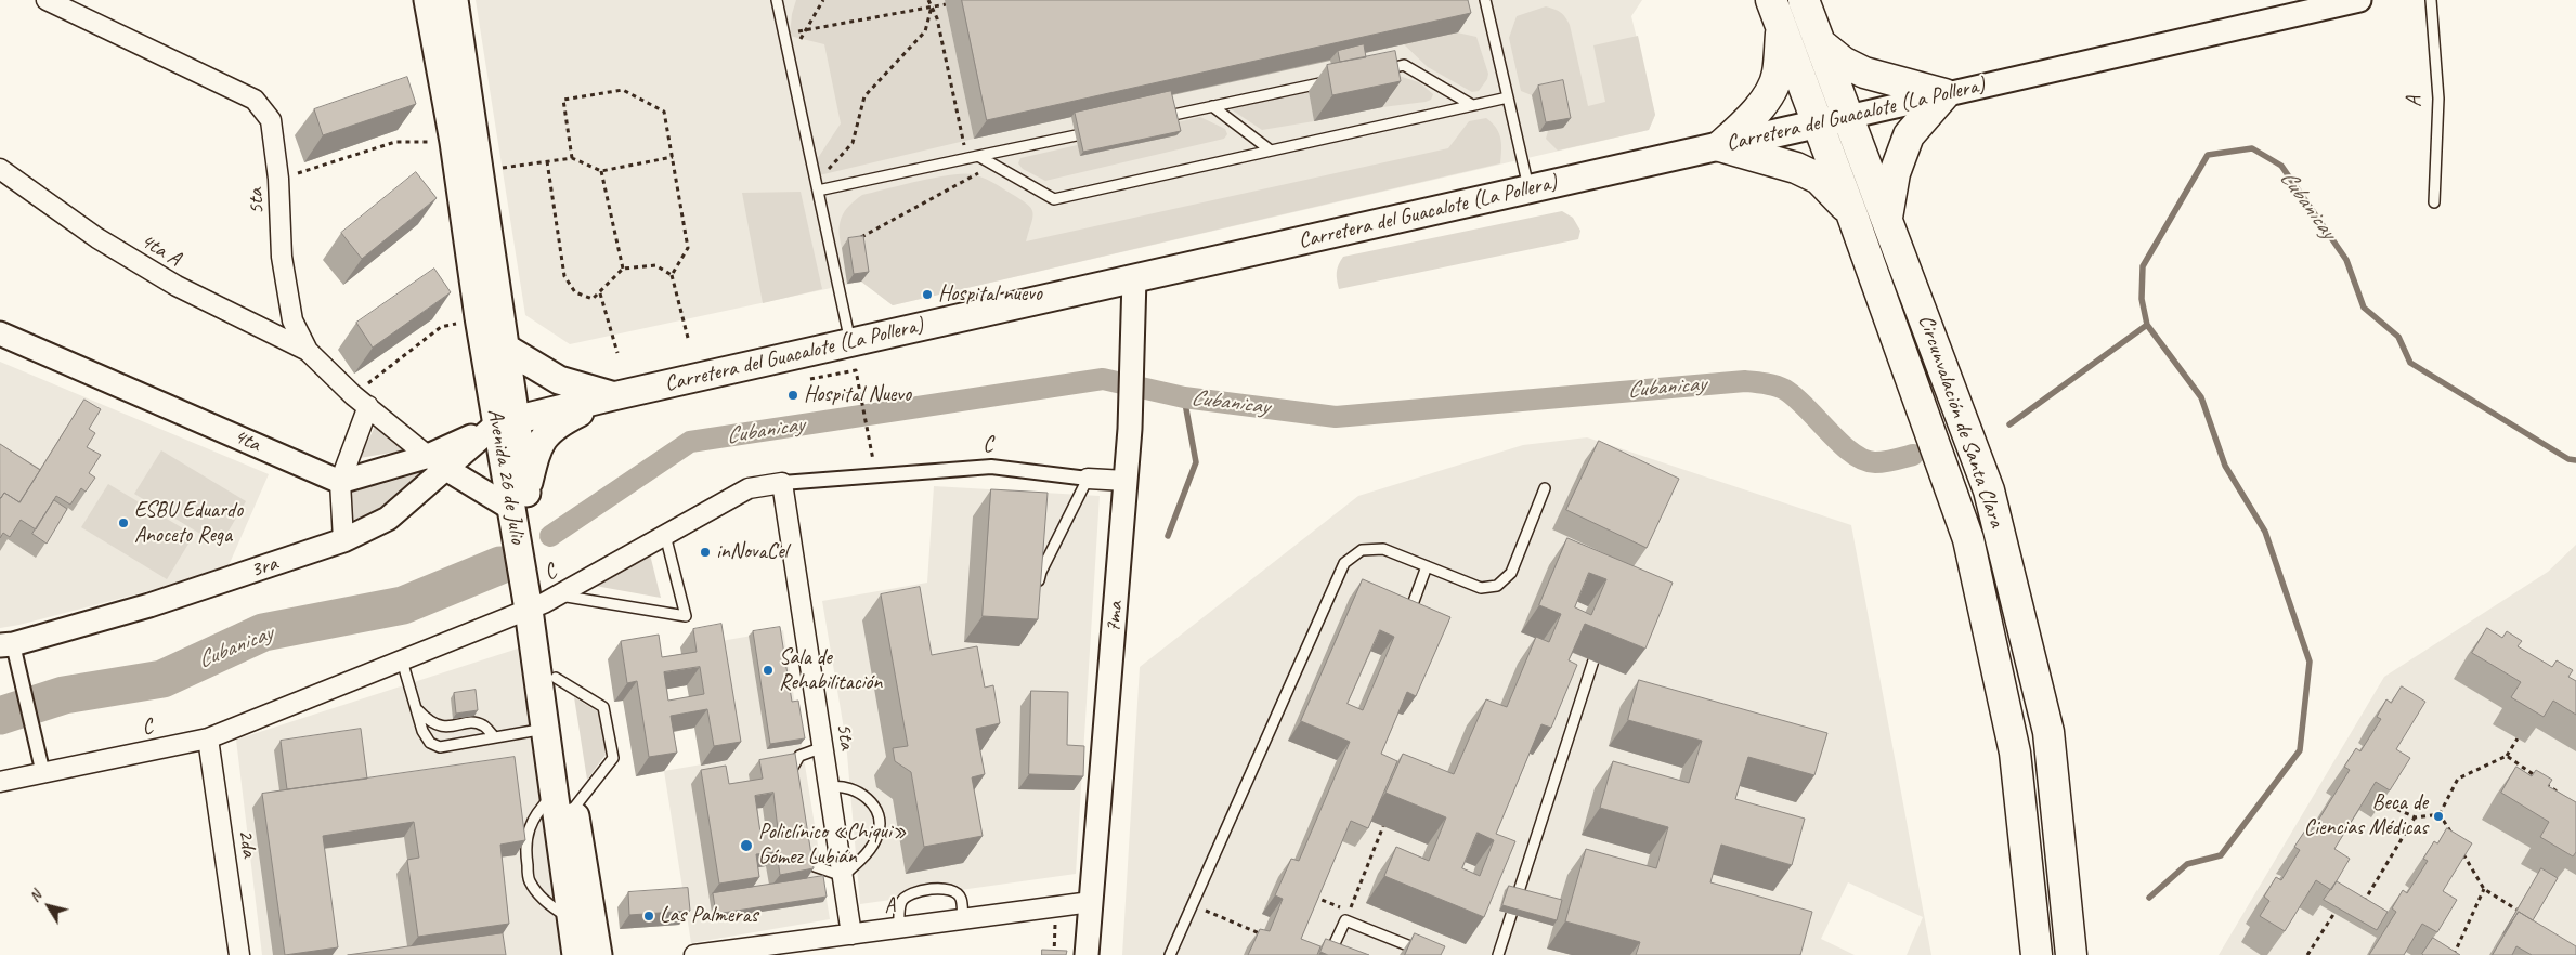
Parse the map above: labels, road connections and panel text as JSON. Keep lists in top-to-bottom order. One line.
{"streets":{"highway":["Circunvalación de Santa Clara"],"main road":["Carretera del Guacalote (La Pollera)","Avenida 26 de Julio"],"street":["A","5ta","4ta A","4ta","C","3ra","7ma","2da"]},"crossings":[["A","5ta"],["A","7ma"],["Carretera del Guacalote (La Pollera)","Circunvalación de Santa Clara"],["Carretera del Guacalote (La Pollera)","Avenida 26 de Julio"],["Carretera del Guacalote (La Pollera)","3ra"],["Carretera del Guacalote (La Pollera)","7ma"],["5ta","4ta A"],["5ta","C"],["5ta","3ra"],["C","Avenida 26 de Julio"],["C","7ma"],["C","2da"],["Avenida 26 de Julio","3ra"]],"water":["Cubanicay"],"places":["Hospital nuevo","Hospital Nuevo","ESBU Eduardo Anoceto Rega","inNovaCel","Sala de Rehabilitación","Beca de Ciencias Médicas","Policlínico «Chiqui» Gómez Lubián","Las Palmeras"],"north":"top left"}
